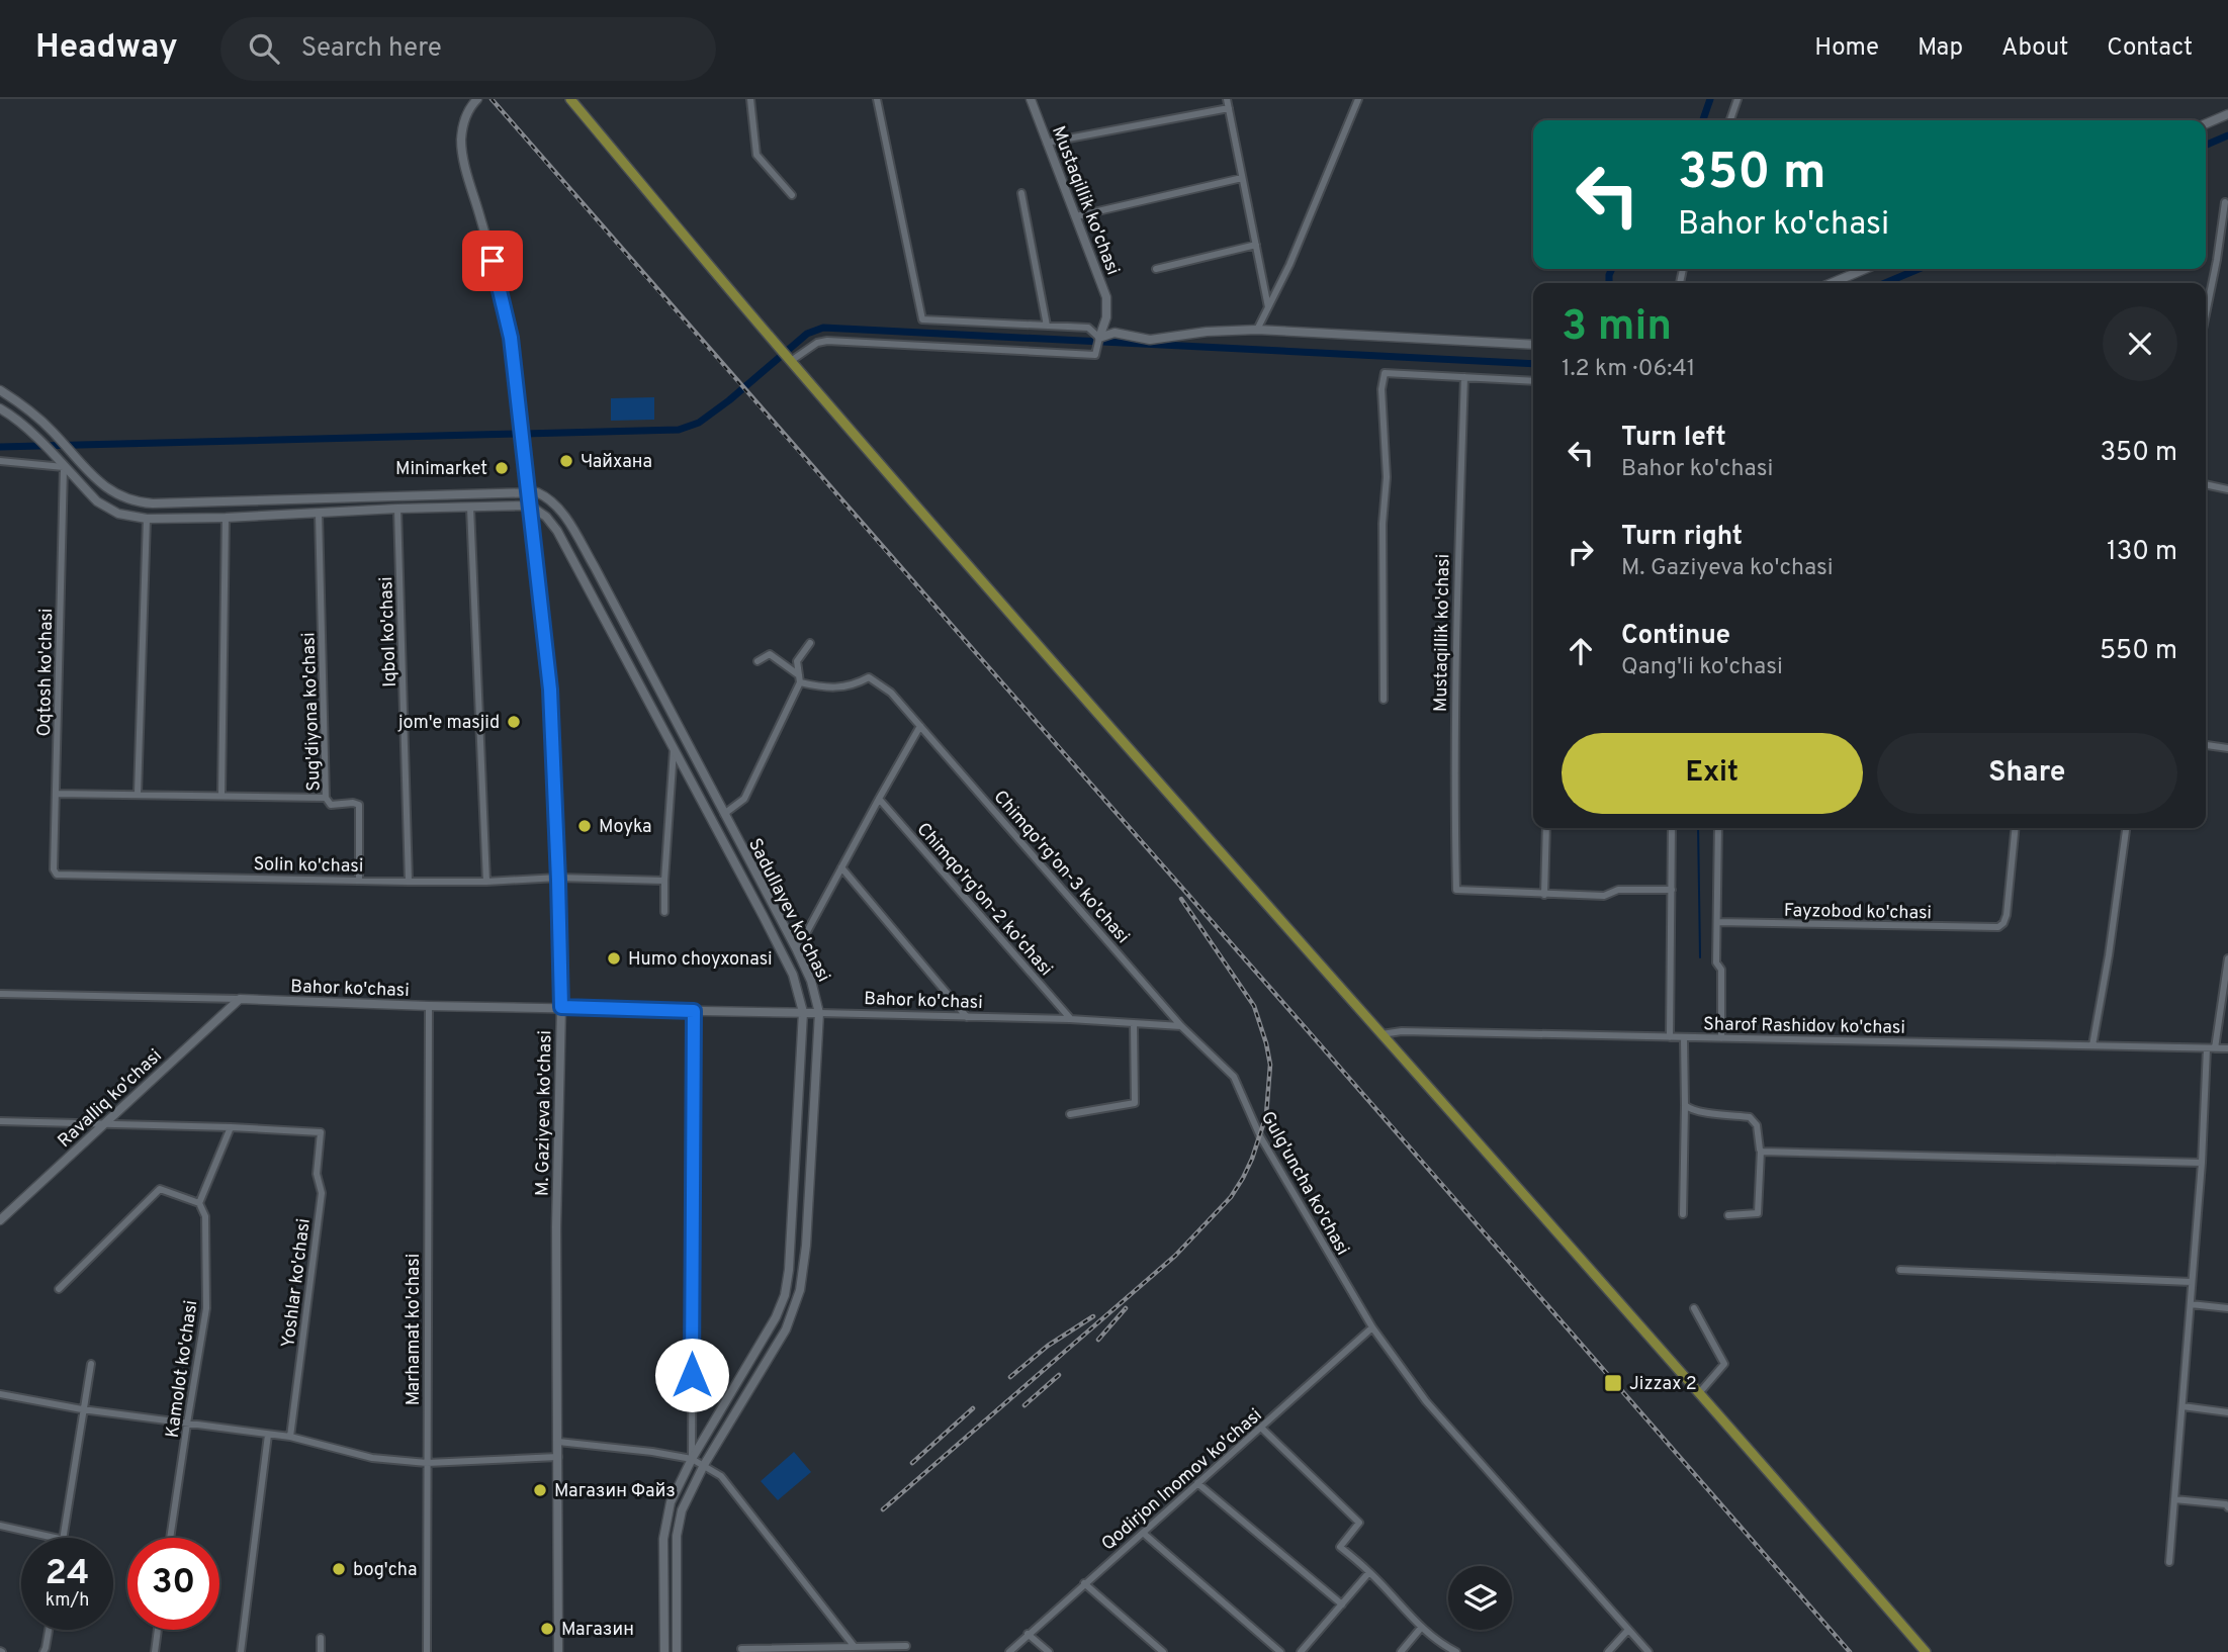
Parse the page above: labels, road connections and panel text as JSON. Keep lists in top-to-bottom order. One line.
{"streets":{"main road":["Mustaqillik ko'chasi","Sadullayev ko'chasi","Bahor ko'chasi","Ravalliq ko'chasi","M. Gaziyeva ko'chasi"],"street":["Iqbol ko'chasi","Oqtosh ko'chasi","Sug'diyona ko'chasi","Solin ko'chasi","Chimqo'rg'on-3 ko'chasi","Chimqo'rg'on-2 ko'chasi","Fayzobod ko'chasi","Sharof Rashidov ko'chasi","Gulg'uncha ko'chasi","Yoshlar ko'chasi","Marhamat ko'chasi","Kamolot ko'chasi","Qodirjon Inomov ko'chasi"]},"crossings":[["Iqbol ko'chasi","Solin ko'chasi"],["Oqtosh ko'chasi","Solin ko'chasi"],["Sug'diyona ko'chasi","Solin ko'chasi"],["Solin ko'chasi","M. Gaziyeva ko'chasi"],["Chimqo'rg'on-3 ko'chasi","Bahor ko'chasi"],["Chimqo'rg'on-3 ko'chasi","Gulg'uncha ko'chasi"],["Chimqo'rg'on-2 ko'chasi","Bahor ko'chasi"],["Sadullayev ko'chasi","Bahor ko'chasi"],["Sadullayev ko'chasi","M. Gaziyeva ko'chasi"],["Bahor ko'chasi","Ravalliq ko'chasi"],["Bahor ko'chasi","M. Gaziyeva ko'chasi"],["Bahor ko'chasi","Gulg'uncha ko'chasi"],["Bahor ko'chasi","Marhamat ko'chasi"],["Gulg'uncha ko'chasi","Qodirjon Inomov ko'chasi"]],"places":{"other":["Чайхана","Minimarket","jom'e masjid","Moyka","Humo choyxonasi","Магазин Файз","bog'cha","Магазин"],"transit":["Jizzax 2"]},"page":{"header":"Headway","search":"Search here","nav":["Home","Map","About","Contact"],"turn":["350 m","Bahor ko'chasi"],"heading":["3 min","1.2 km · 06:41"],"list":[{"name":"Turn left","note":"Bahor ko'chasi","value":"350 m"},{"name":"Turn right","note":"M. Gaziyeva ko'chasi","value":"130 m"},{"name":"Continue","note":"Qang'li ko'chasi","value":"550 m"}],"buttons":["Exit","Share"],"speed":"24 km/h","limit":"30"}}
